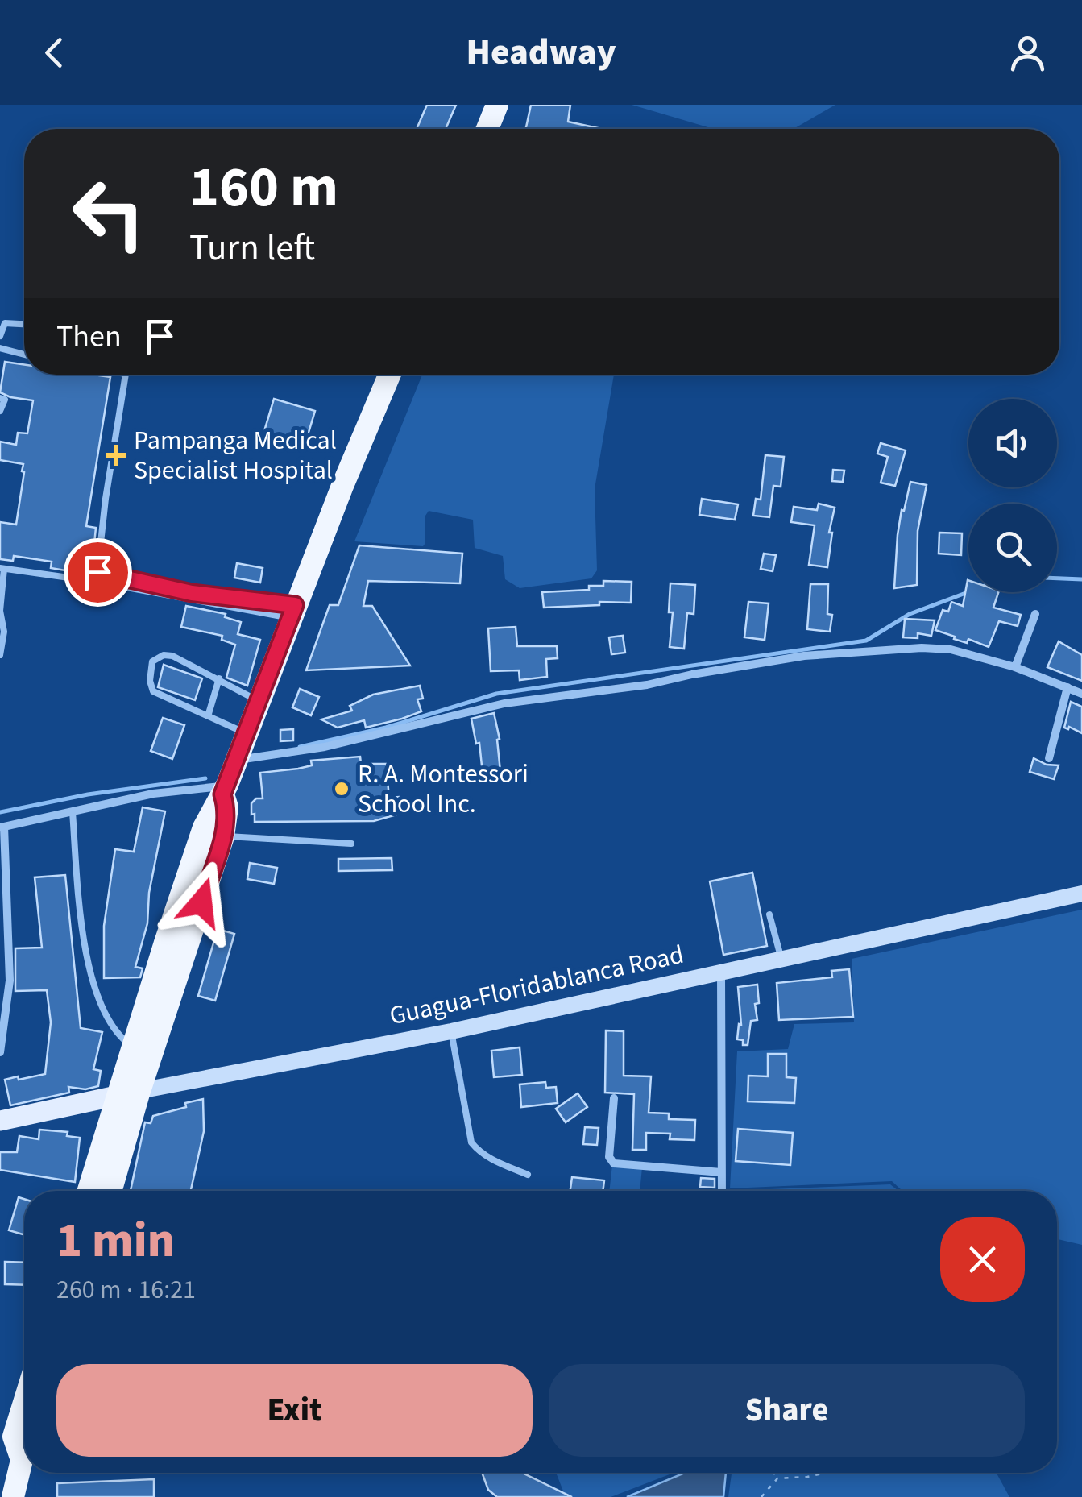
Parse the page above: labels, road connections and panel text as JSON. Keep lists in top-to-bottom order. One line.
{"streets":{"main road":["Guagua-Floridablanca Road"]},"places":{"health":["Pampanga Medical Specialist Hospital"],"other":["R. A. Montessori School Inc."]},"page":{"header":"Headway","turn":["160 m","Turn left"],"then":"Then","heading":["1 min","260 m · 16:21"],"buttons":["Exit","Share"]}}
